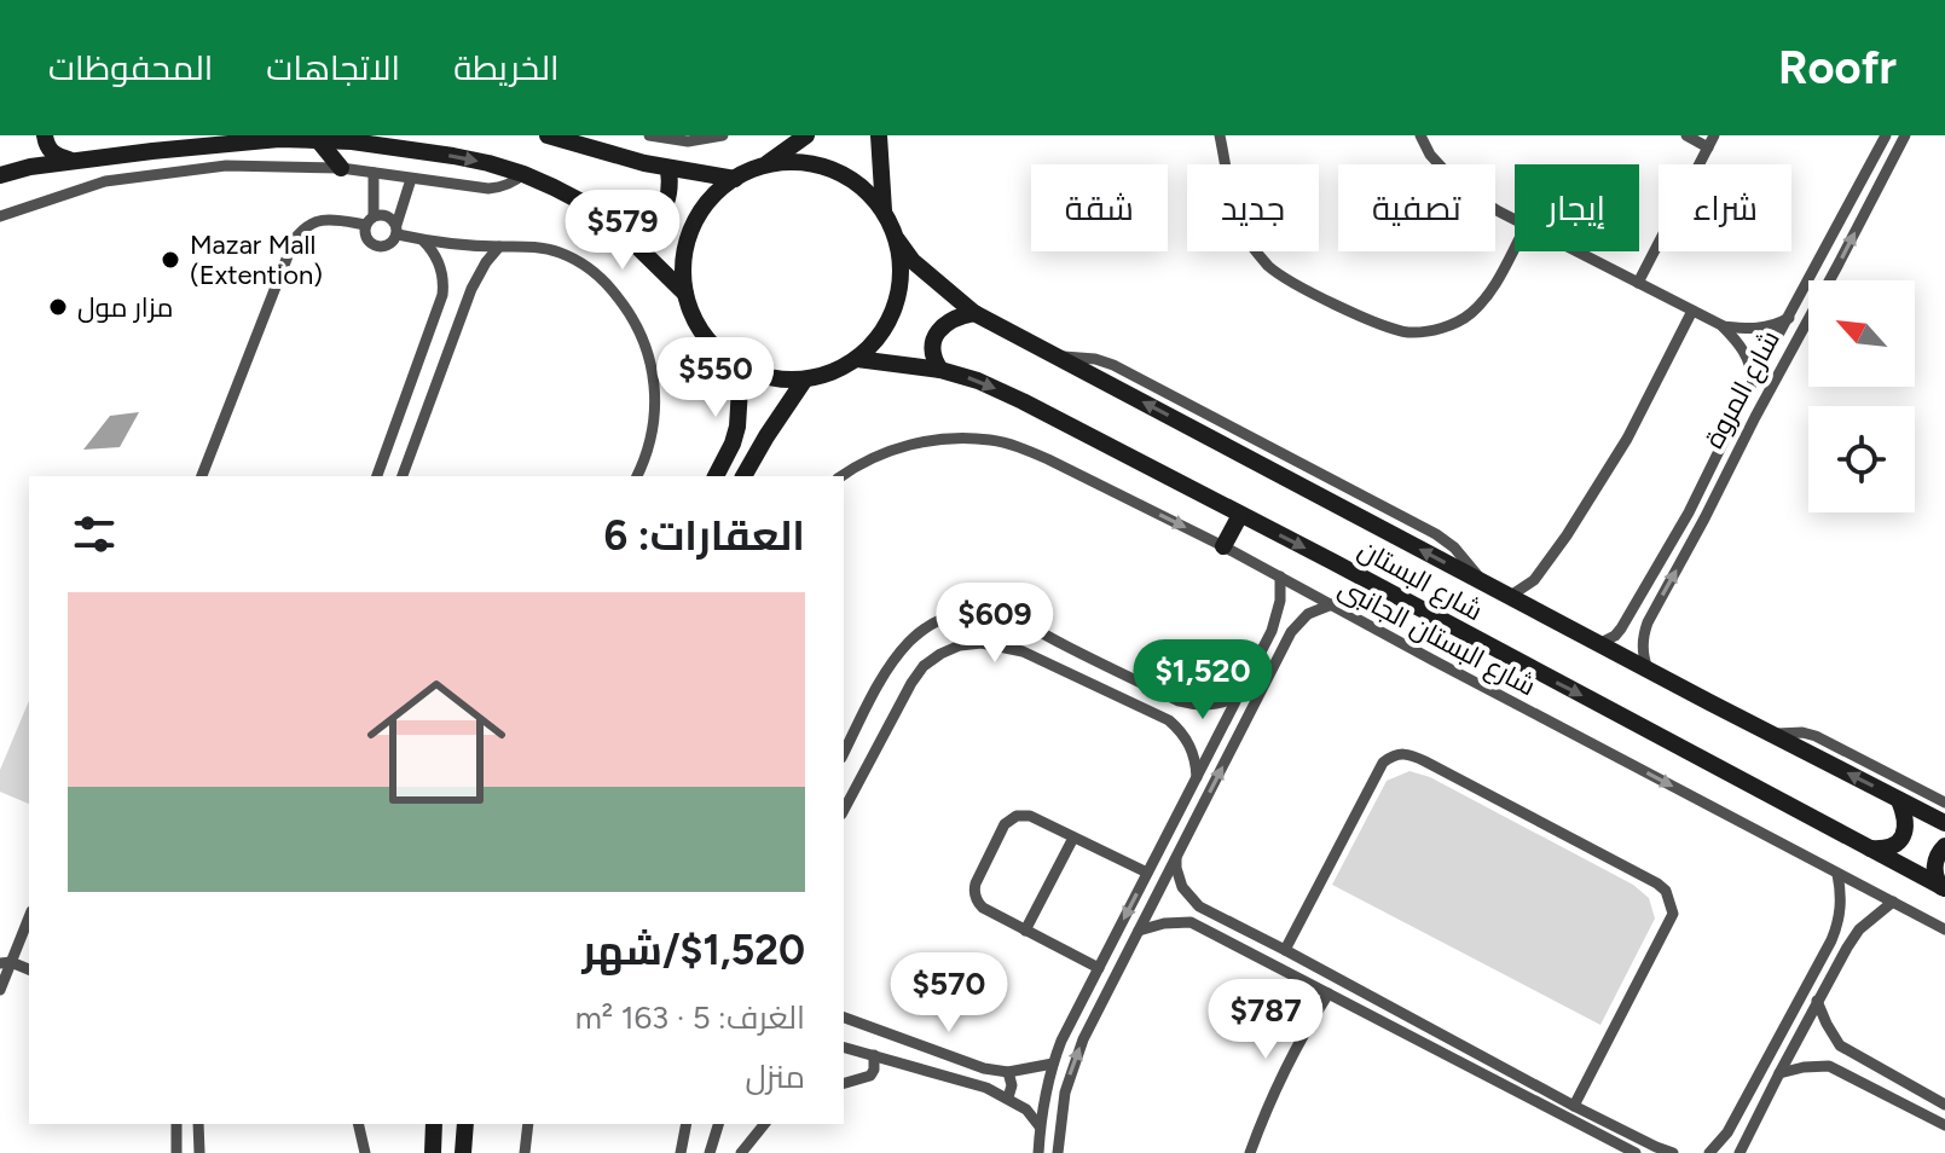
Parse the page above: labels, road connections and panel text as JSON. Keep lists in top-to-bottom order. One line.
{"streets":{"street":["شارع المروة","شارع البستان","شارع البستان الجانبى"]},"crossings":[["شارع المروة","شارع البستان"]],"one_way":["شارع البستان الجانبى"],"places":["Mazar Mall (Extention)","مزار مول"],"north":"top left","page":{"header":"Roofr","nav":["الخريطة","الاتجاهات","المحفوظات"],"chip":["شراء","إيجار","تصفية","جديد","شقة"],"price":["$579","$550","$609","$1,520","$570","$787"],"heading":"العقارات: 6","list":[{"name":"$1,520/شهر","note":"الغرف: 5 · 163 m² · منزل"}]}}
